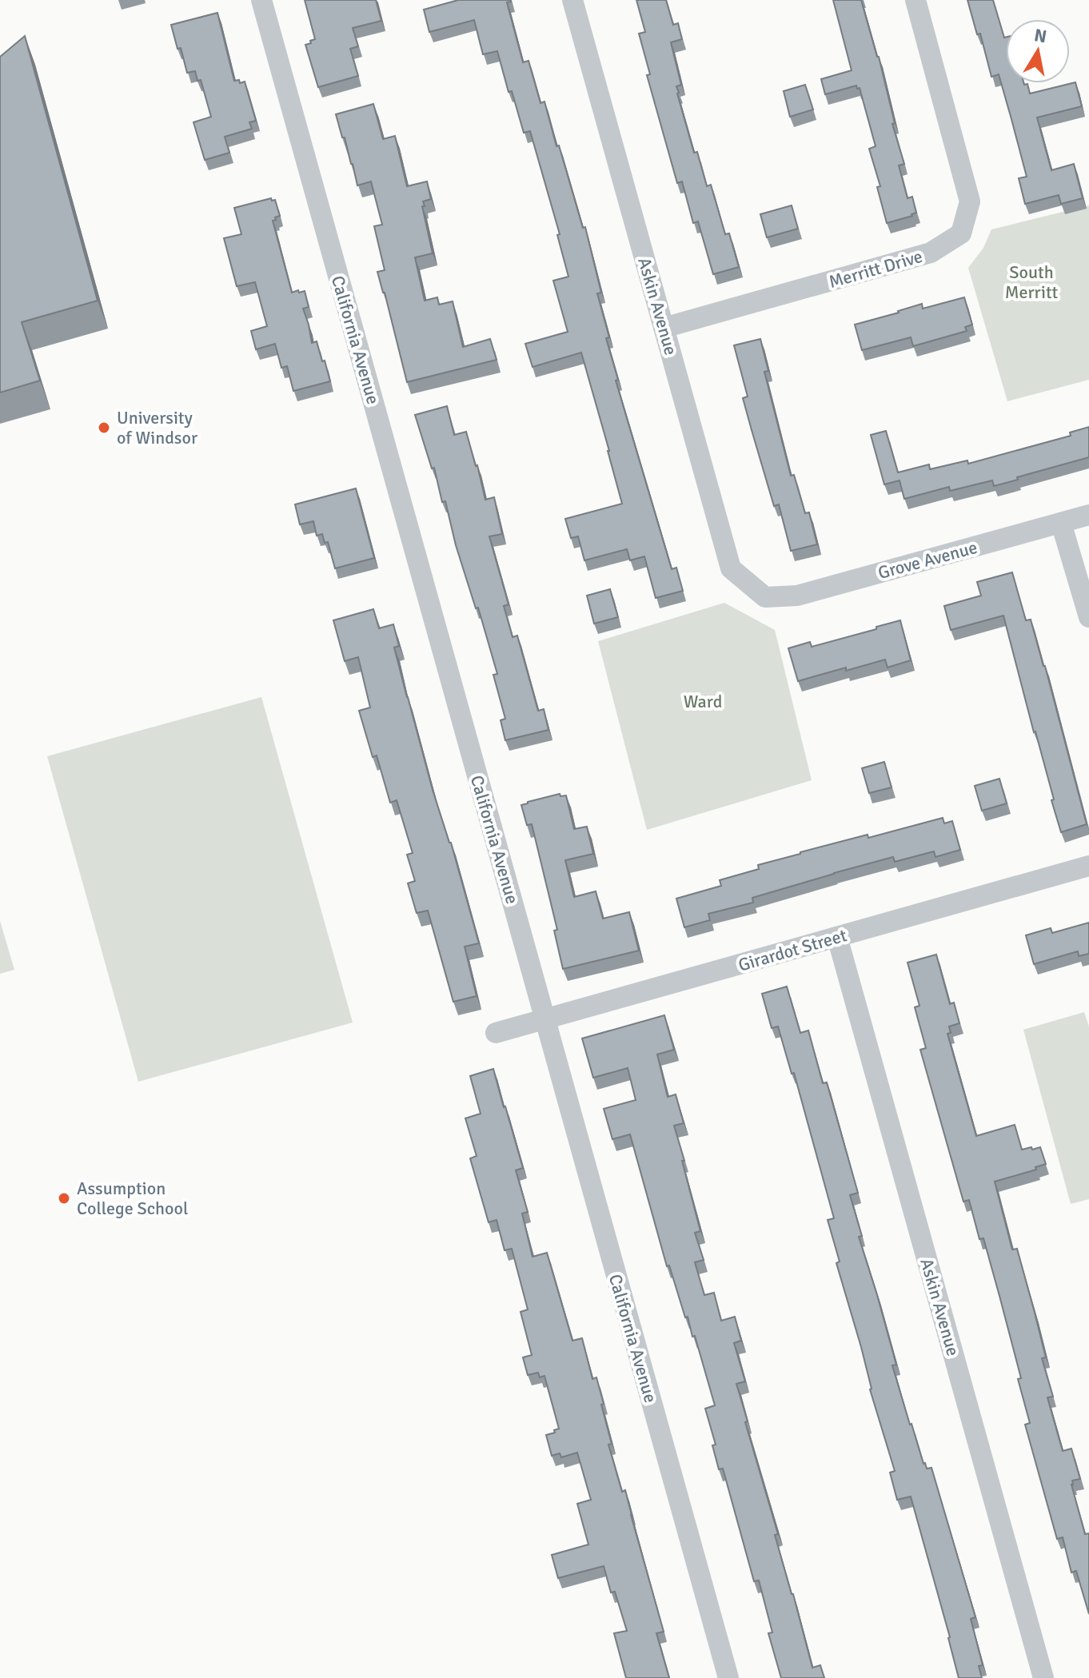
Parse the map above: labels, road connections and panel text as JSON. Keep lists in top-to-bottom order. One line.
{"streets":{"street":["Merritt Drive","Askin Avenue","California Avenue","Grove Avenue","Girardot Street"]},"crossings":[["Merritt Drive","Askin Avenue"],["Askin Avenue","Grove Avenue"],["Askin Avenue","Girardot Street"],["California Avenue","Girardot Street"]],"parks":["South Merritt","Ward"],"places":["University of Windsor","Assumption College School"],"north":"top"}
